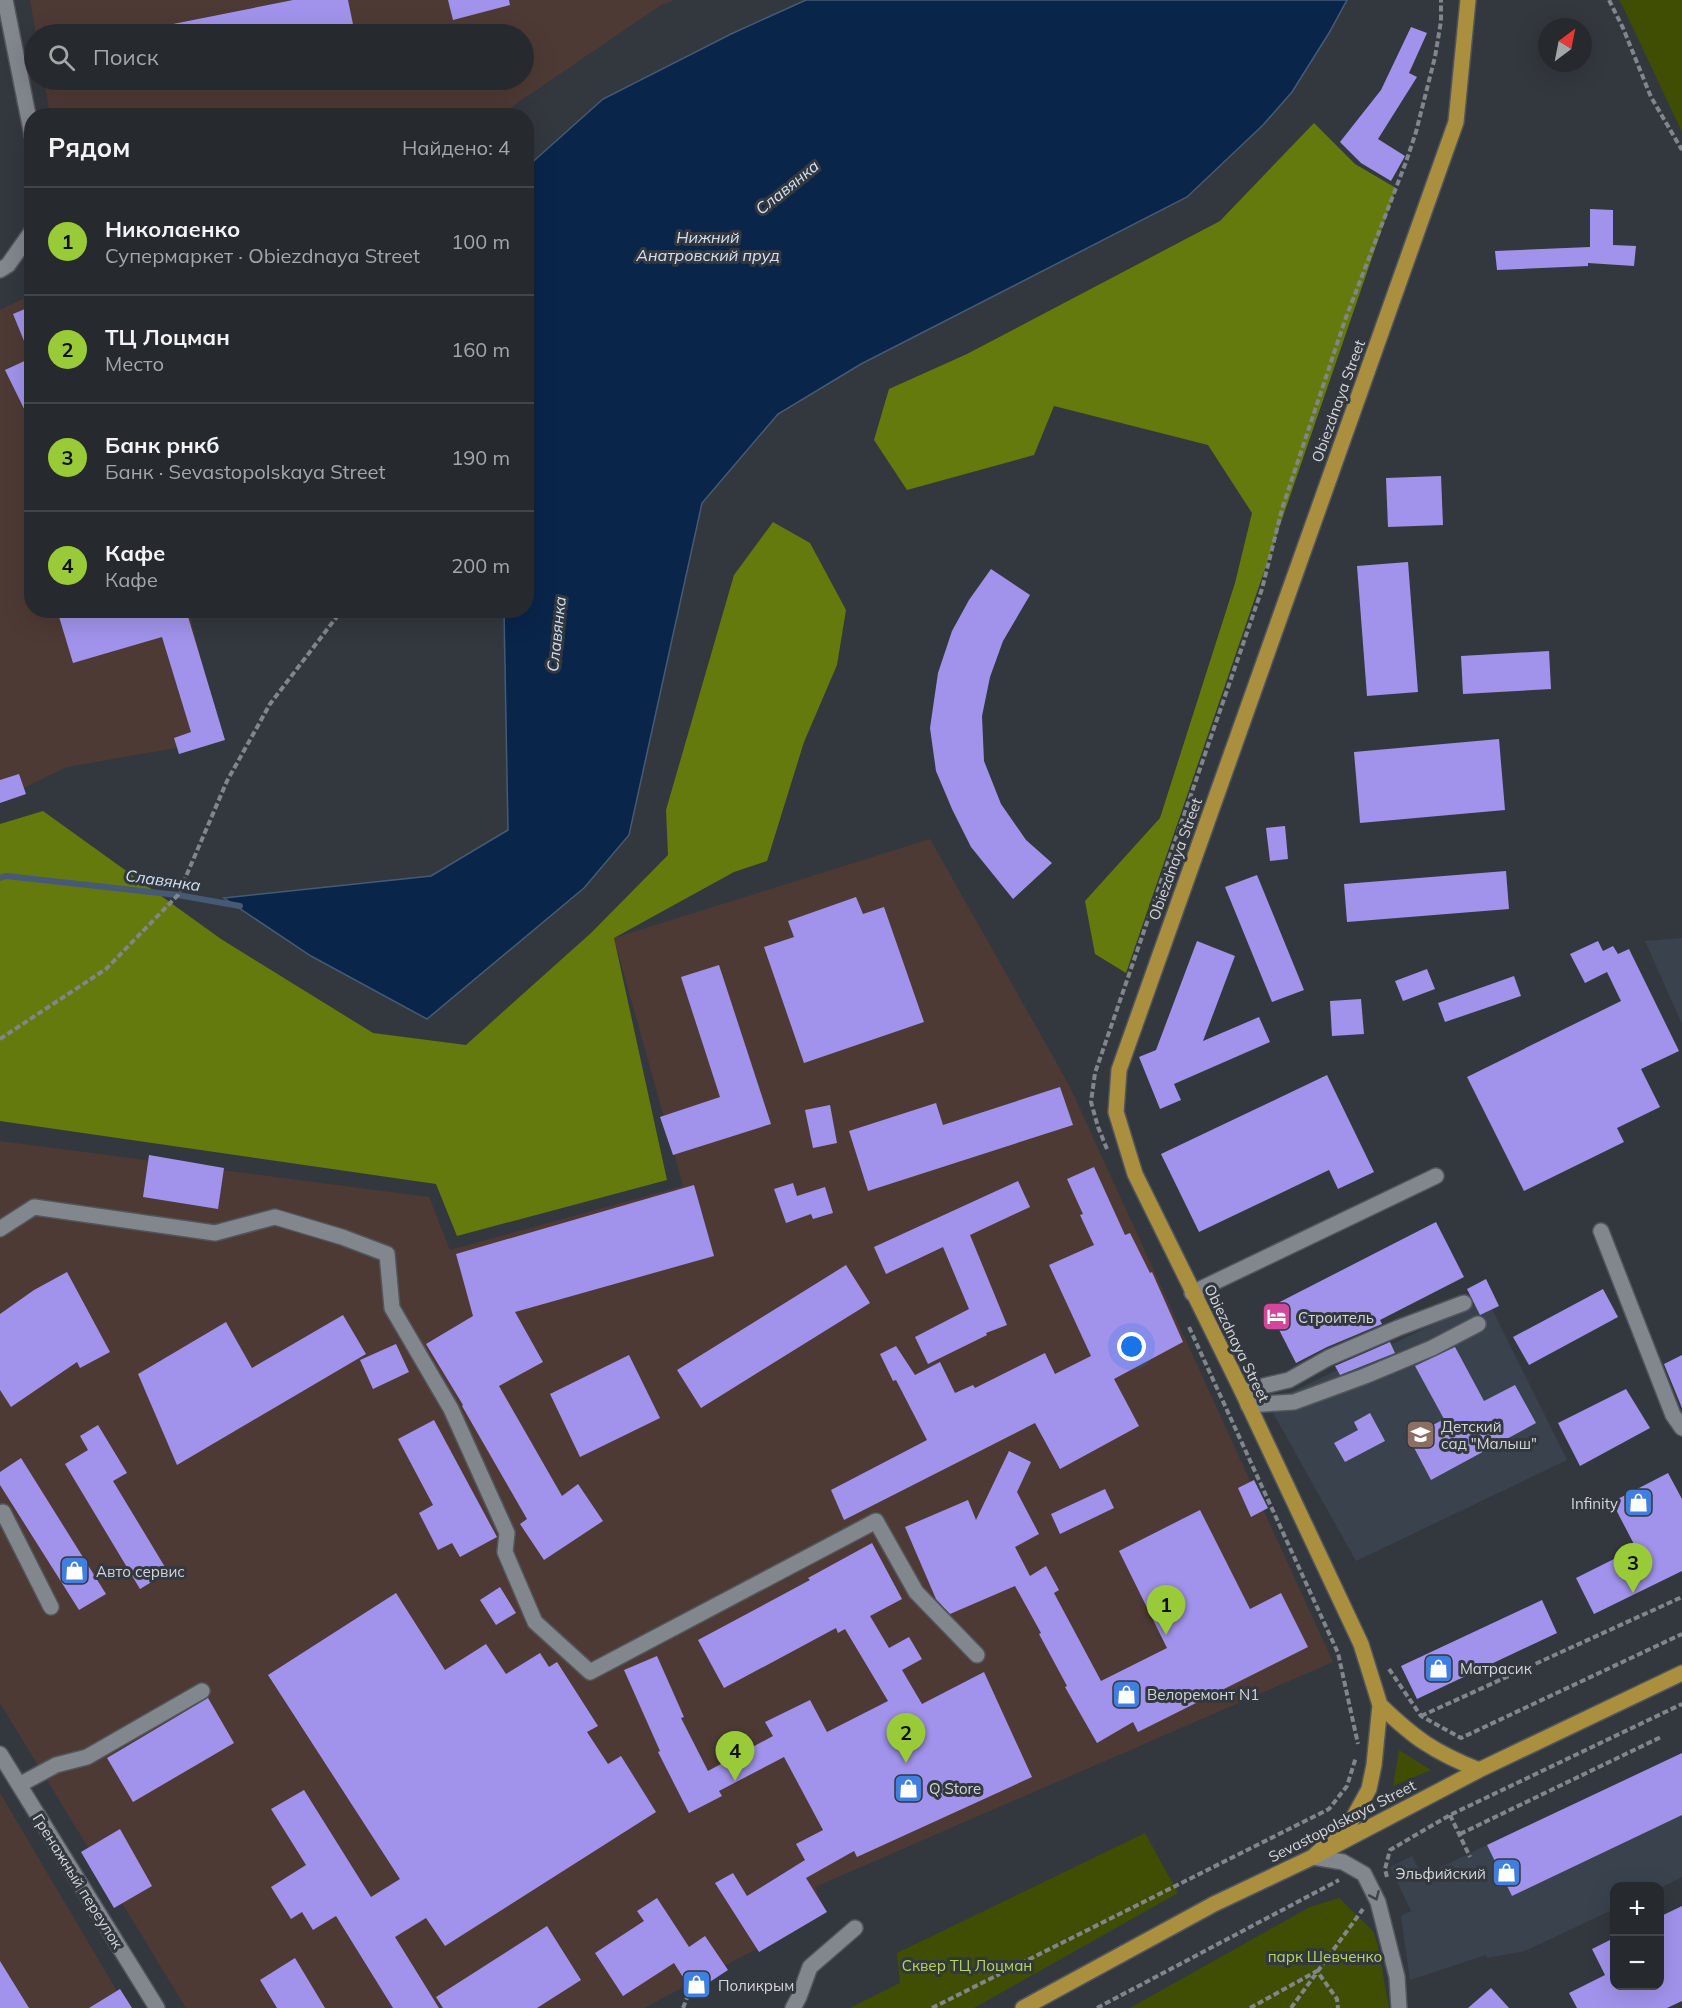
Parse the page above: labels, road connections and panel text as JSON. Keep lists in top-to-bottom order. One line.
{"streets":{"main road":["Obiezdnaya Street","Sevastopolskaya Street"],"street":["Гренажный переулок"]},"crossings":[["Obiezdnaya Street","Sevastopolskaya Street"]],"water":["Славянка","Нижний Анатровский пруд"],"parks":["парк Шевченко","Сквер ТЦ Лоцман"],"places":{"hotel":["Строитель"],"school or university":["Детский сад \"Малыш\""],"shop":["Infinity","Авто сервис","Матрасик","Велоремонт N1","Q Store","Эльфийский","Поликрым"]},"north":"top right","page":{"search":"Поиск","heading":["Рядом","Найдено: 4"],"list":[{"mark":"1","name":"Николаенко","note":"Супермаркет · Obiezdnaya Street","value":"100 m"},{"mark":"2","name":"ТЦ Лоцман","note":"Место","value":"160 m"},{"mark":"3","name":"Банк рнкб","note":"Банк · Sevastopolskaya Street","value":"190 m"},{"mark":"4","name":"Кафе","note":"Кафе","value":"200 m"}],"pins":["3","1","2","4"],"map_buttons":["+","−"]}}
